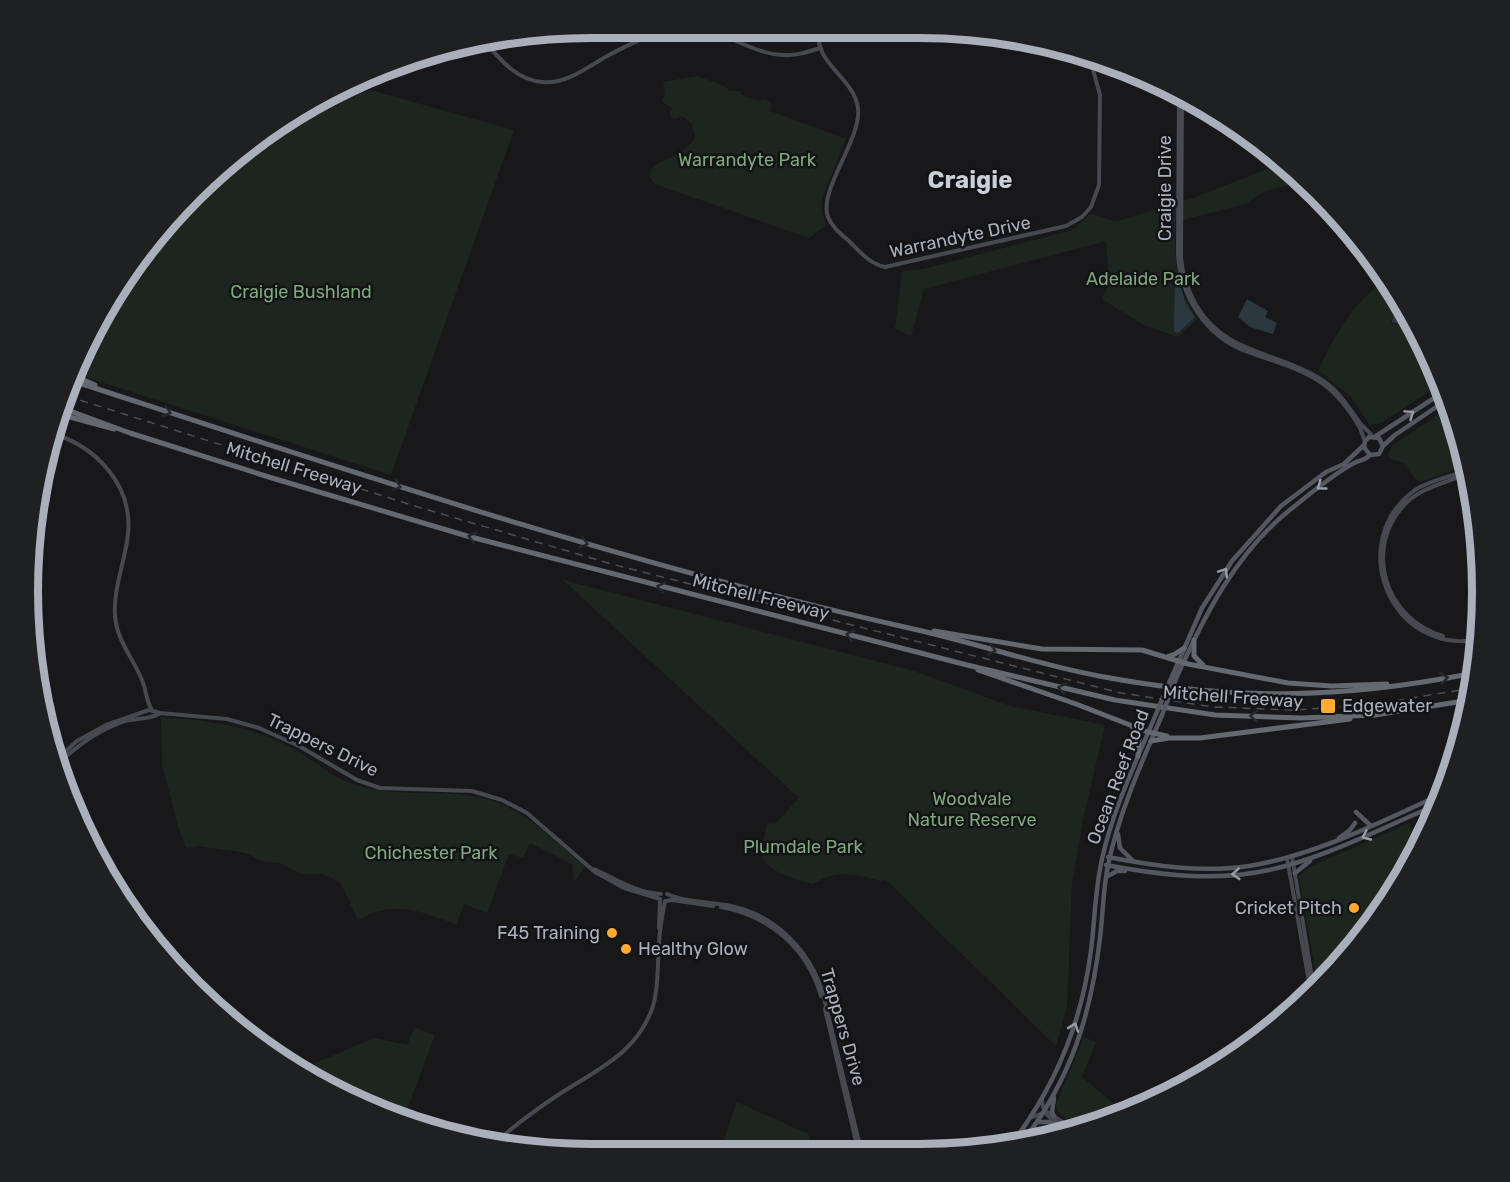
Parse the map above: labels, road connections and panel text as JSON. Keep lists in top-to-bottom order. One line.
{"streets":{"highway":["Mitchell Freeway"],"main road":["Craigie Drive","Warrandyte Drive","Trappers Drive","Ocean Reef Road"]},"crossings":[["Craigie Drive","Ocean Reef Road"]],"districts":["Craigie"],"parks":["Warrandyte Park","Adelaide Park","Craigie Bushland","Woodvale Nature Reserve","Plumdale Park","Chichester Park"],"places":{"transit":["Edgewater"],"other":["Cricket Pitch","F45 Training","Healthy Glow"]}}
